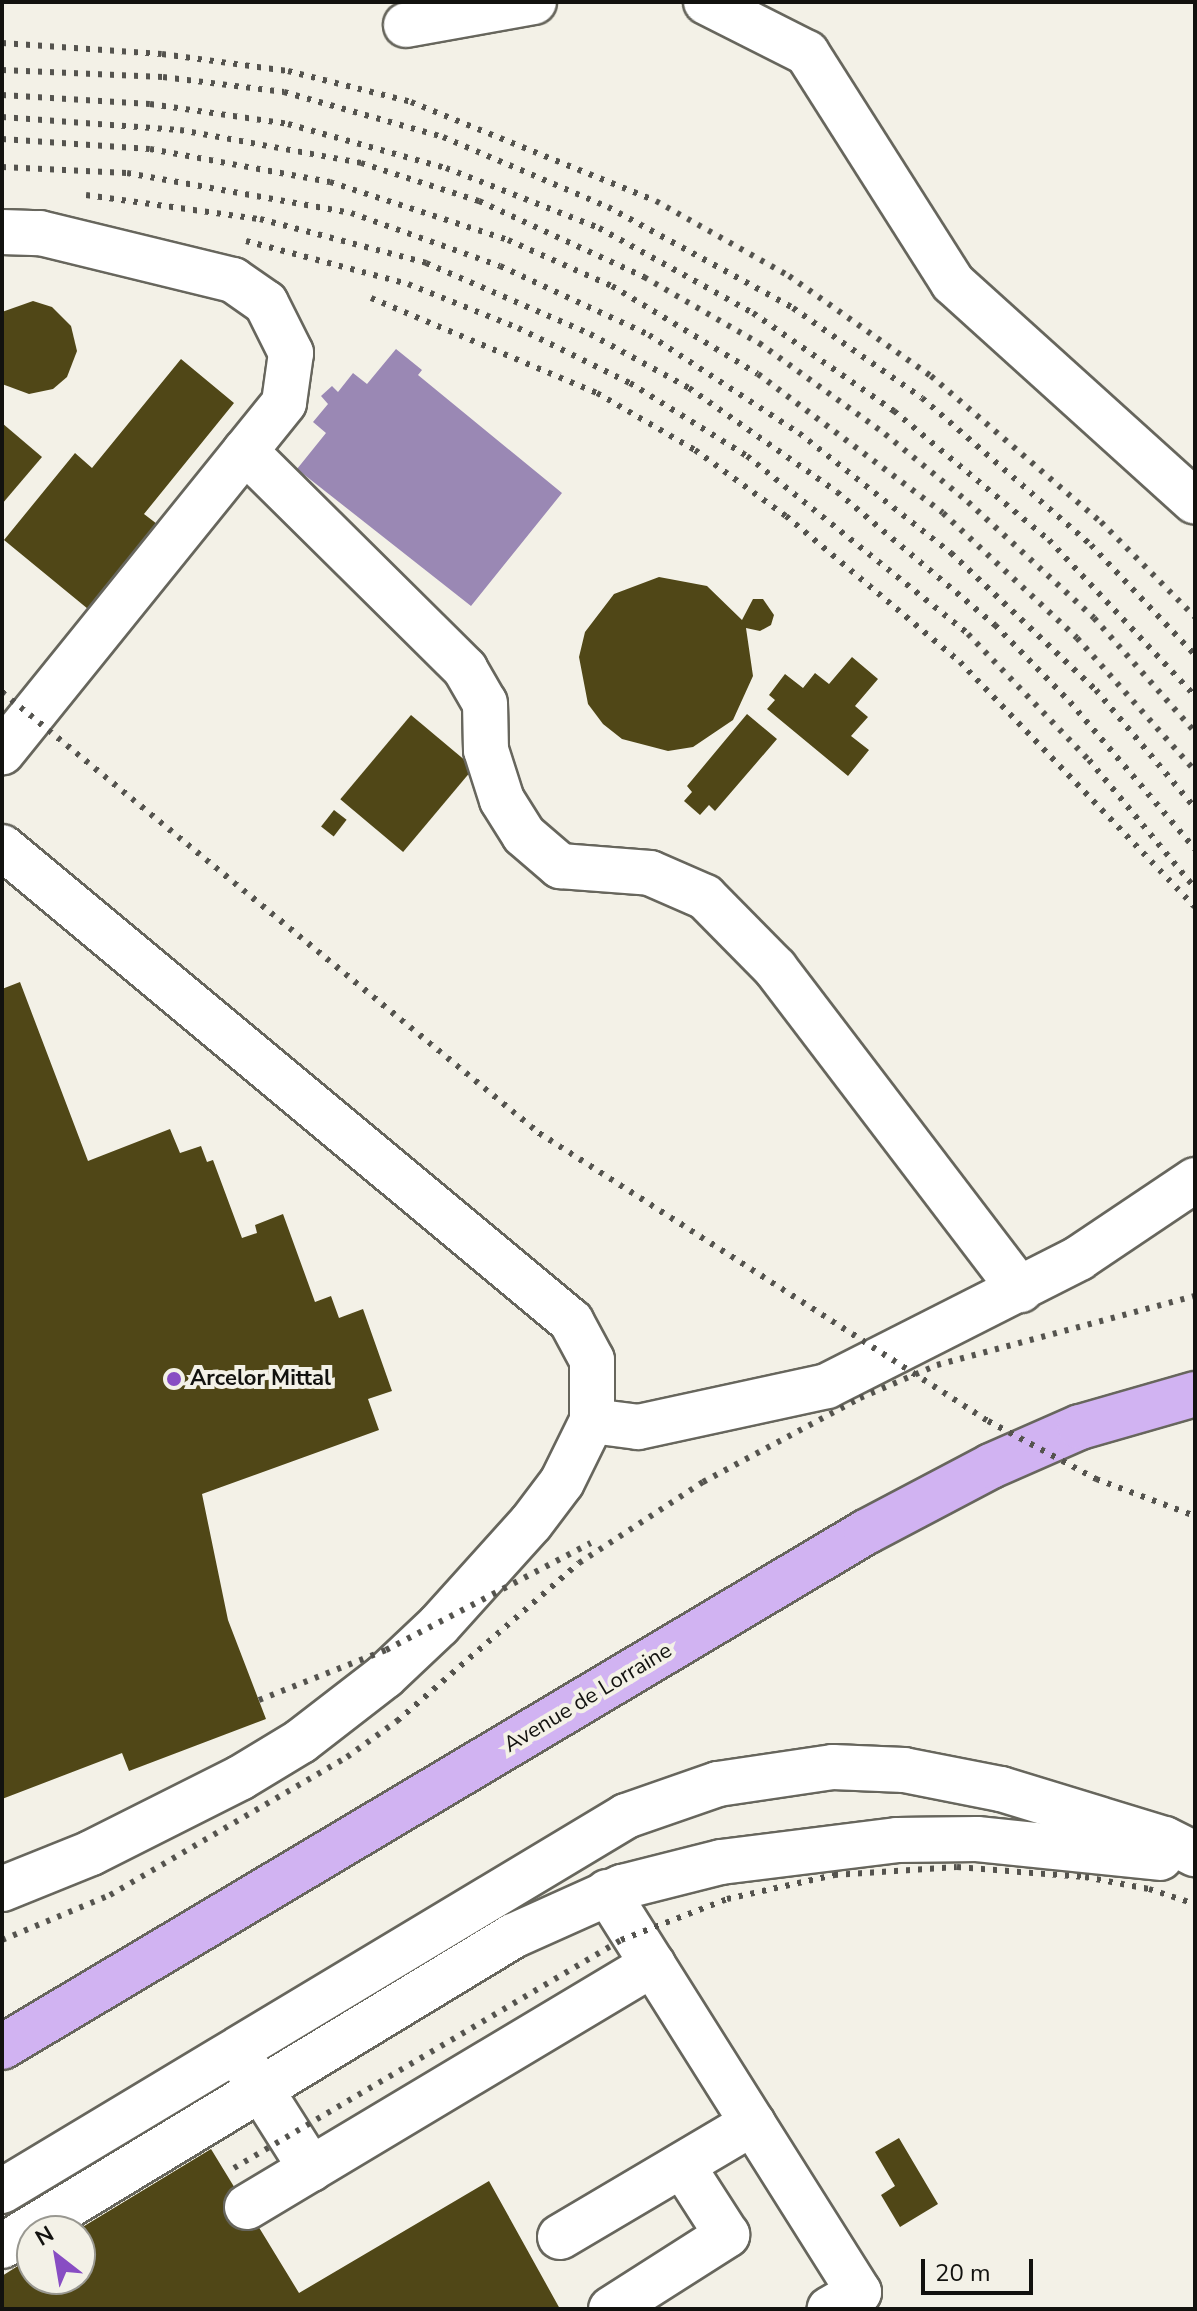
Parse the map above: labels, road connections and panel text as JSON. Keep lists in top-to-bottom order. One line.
{"streets":{"main road":["Avenue de Lorraine"]},"places":["Arcelor Mittal"],"scale_bar":"20 m","north":"top left"}
